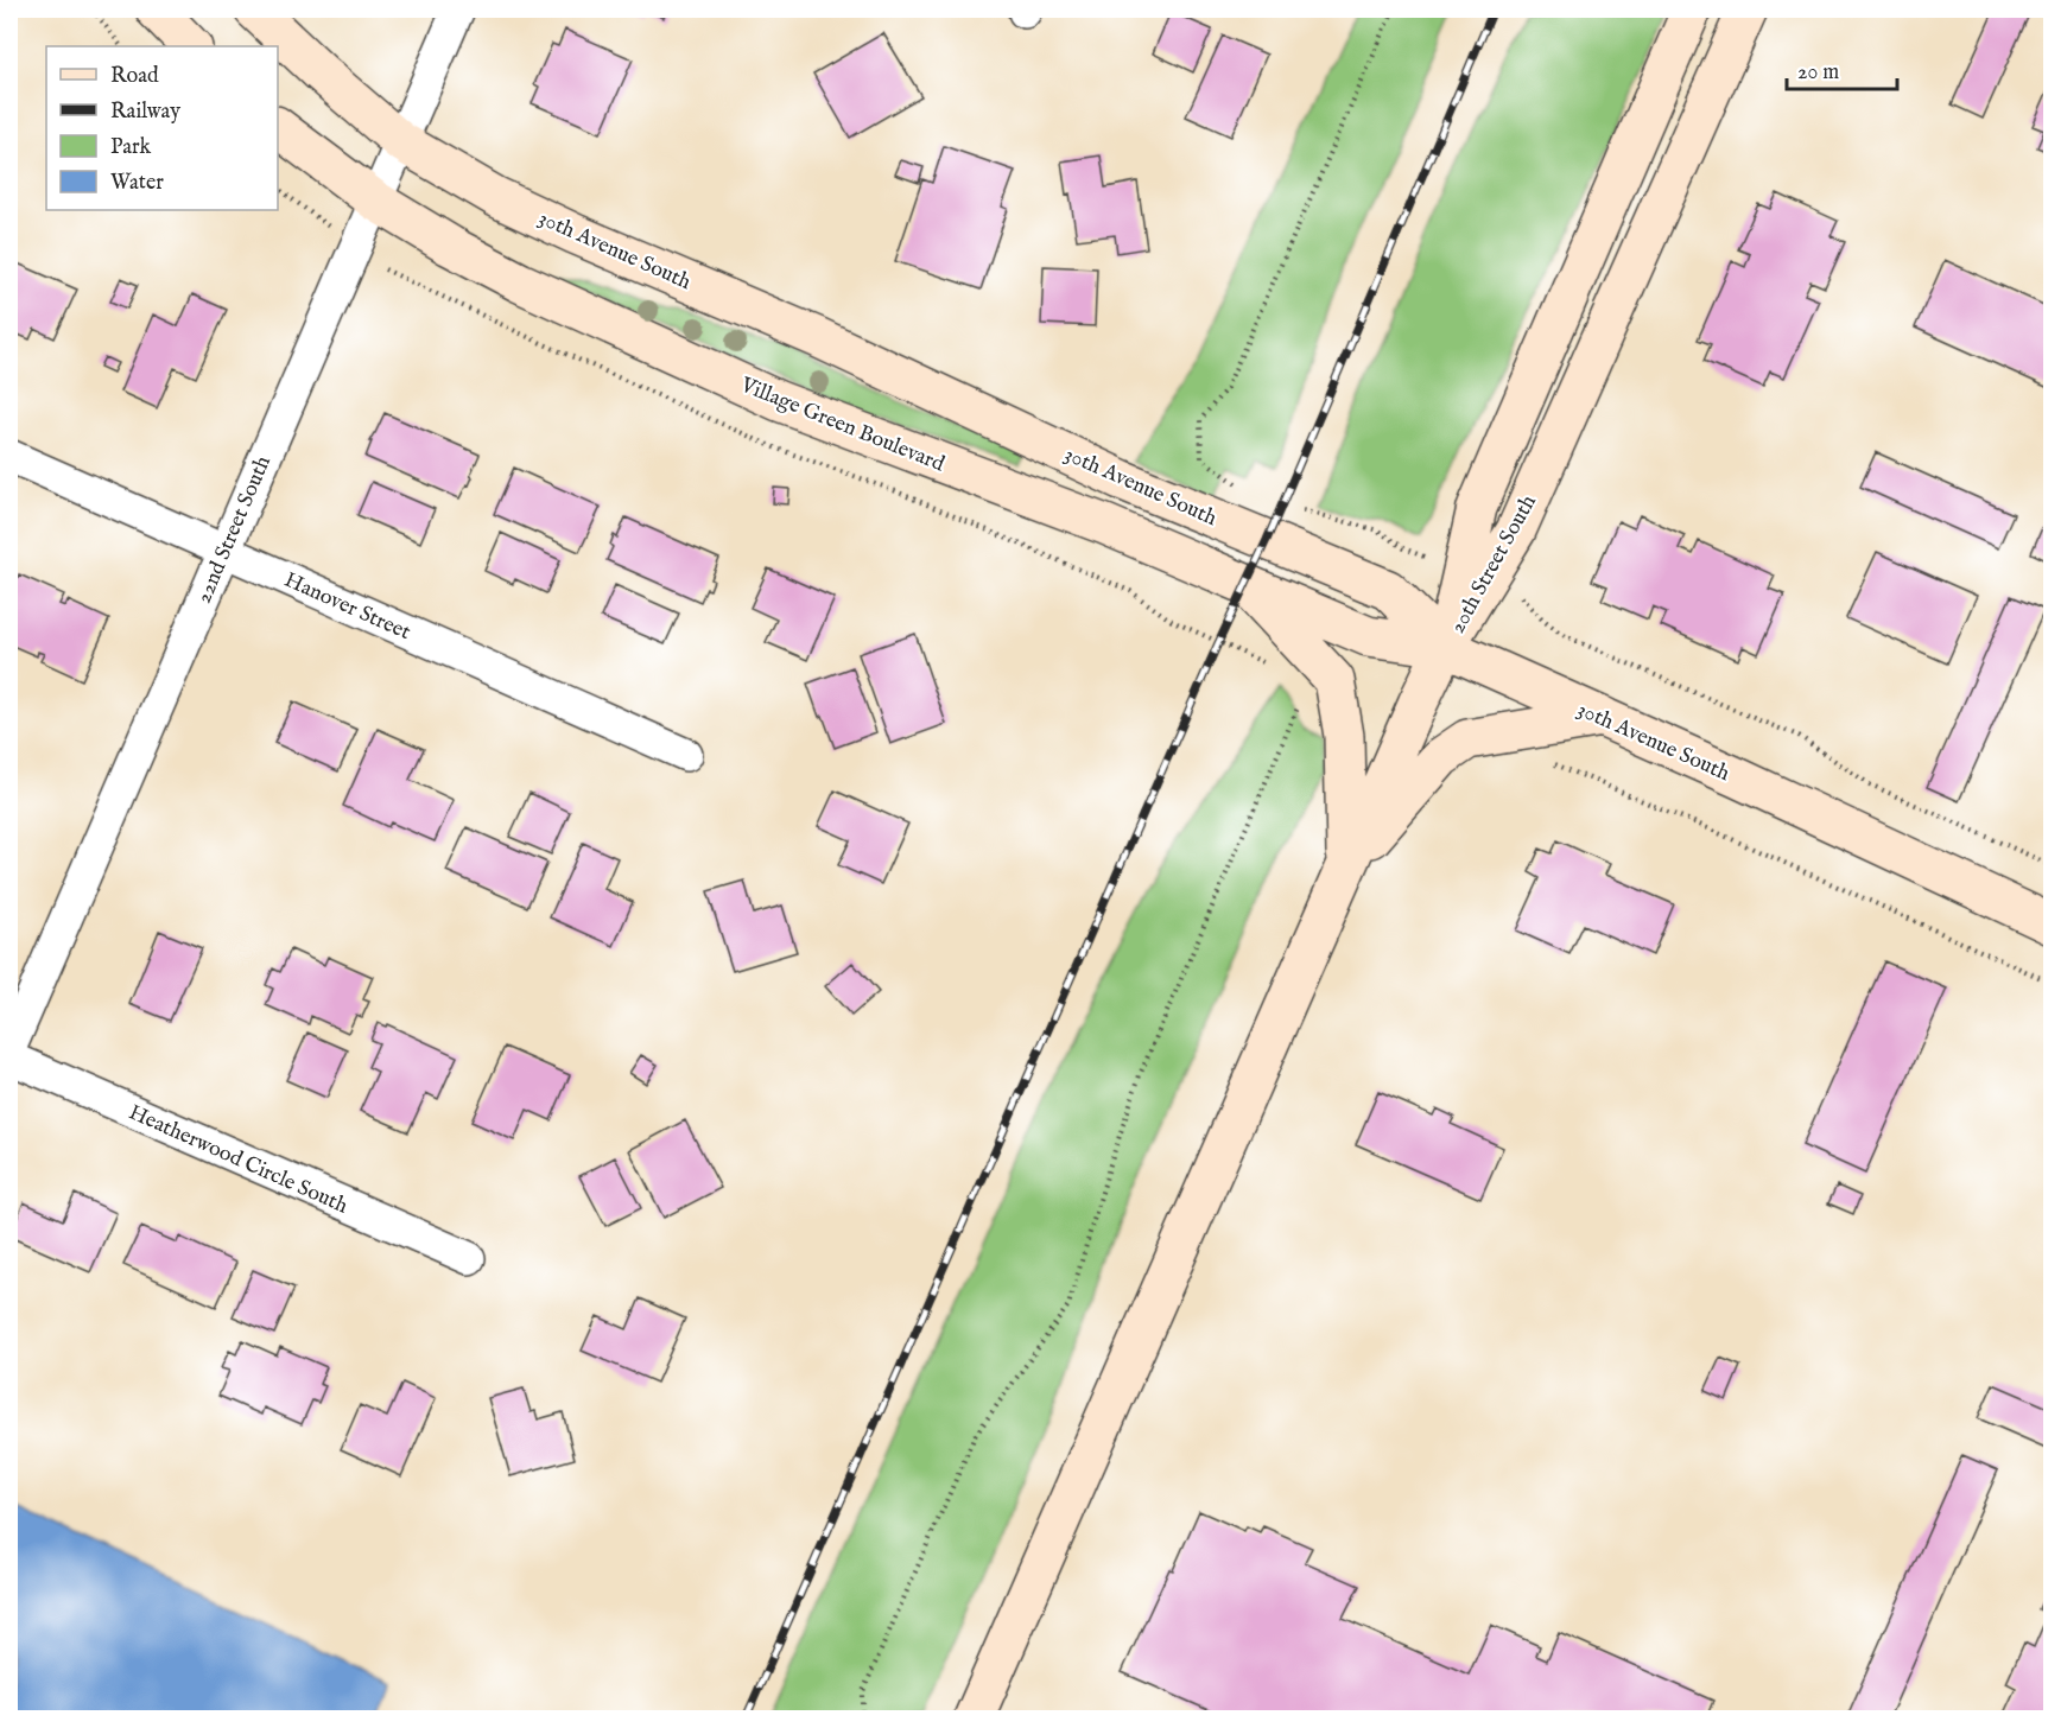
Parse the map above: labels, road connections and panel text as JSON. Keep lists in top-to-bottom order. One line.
{"streets":{"street":["30th Avenue South","Village Green Boulevard","22nd Street South","20th Street South","Hanover Street","Heatherwood Circle South"]},"crossings":[["30th Avenue South","Village Green Boulevard"],["30th Avenue South","22nd Street South"],["30th Avenue South","20th Street South"],["Village Green Boulevard","22nd Street South"],["Village Green Boulevard","20th Street South"],["22nd Street South","Hanover Street"]],"legend":["Road","Railway","Park","Water"],"scale_bar":"20 m"}
